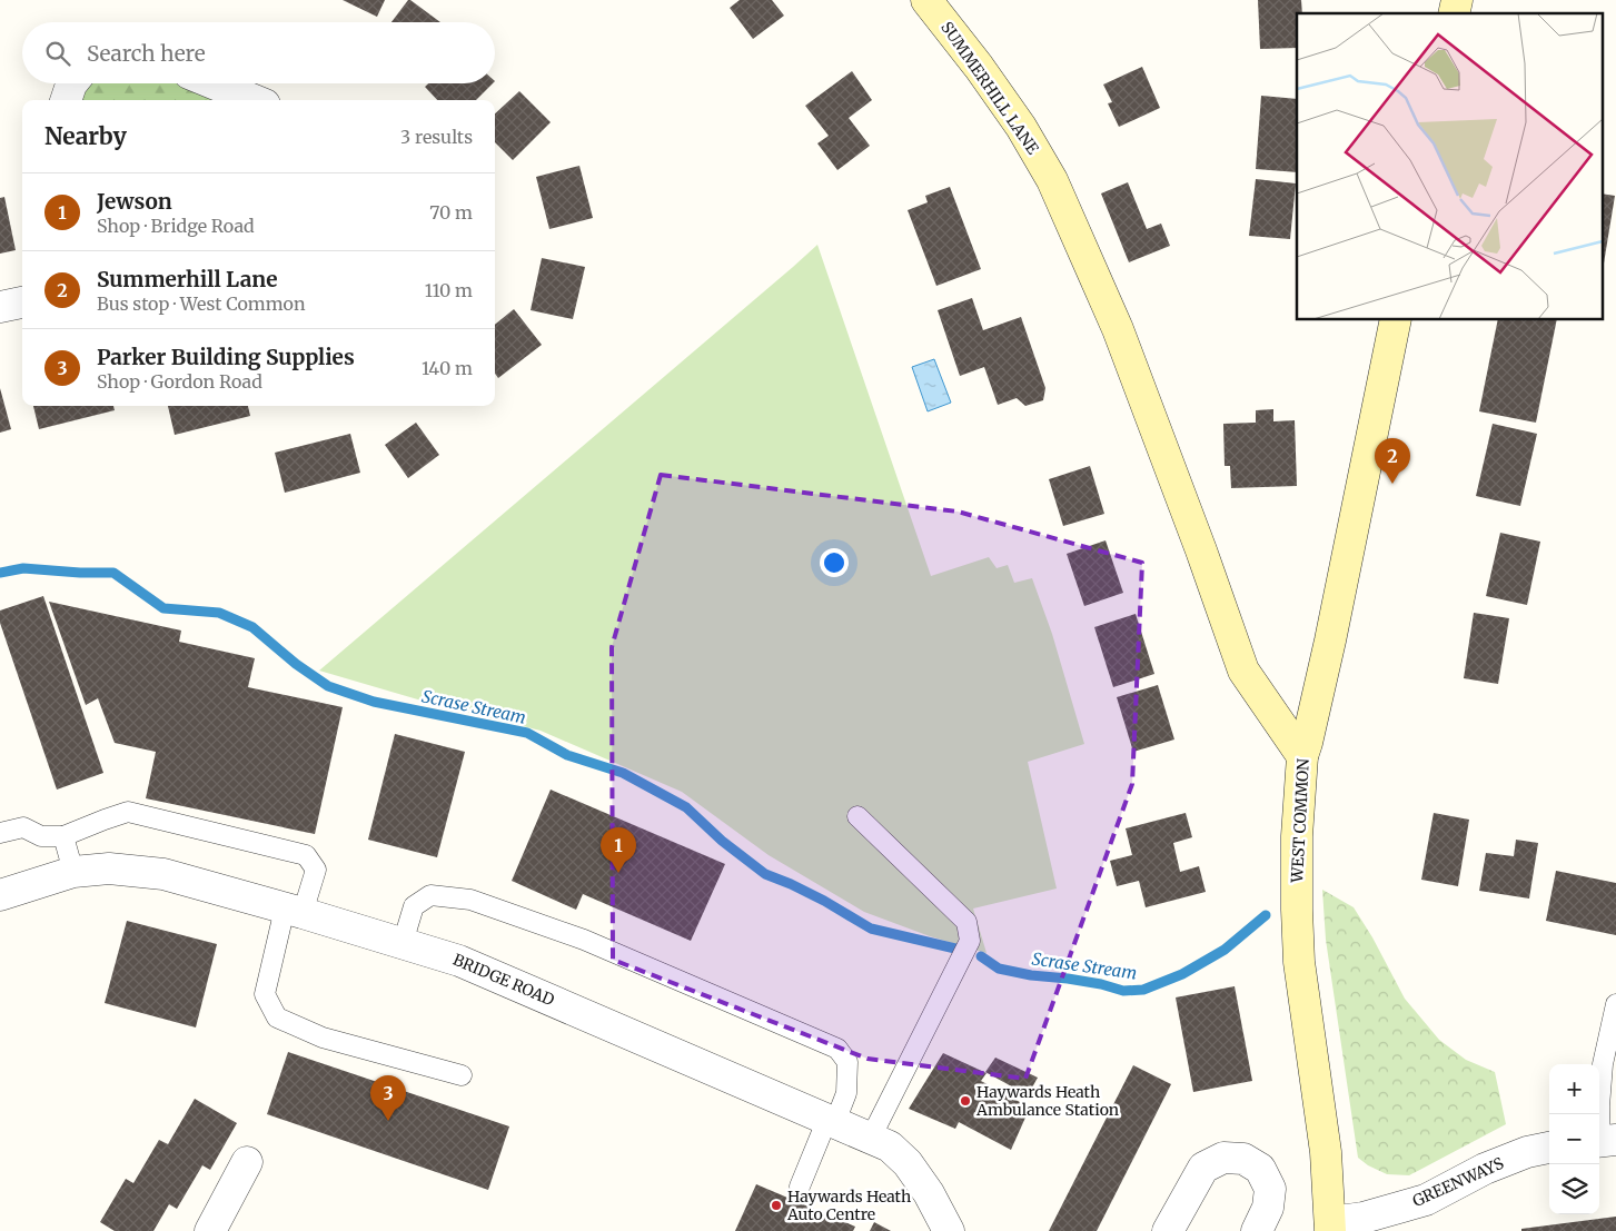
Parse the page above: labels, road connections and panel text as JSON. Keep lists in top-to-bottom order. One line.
{"streets":{"main road":["SUMMERHILL LANE","WEST COMMON"],"street":["BRIDGE ROAD","GREENWAYS"]},"crossings":[["SUMMERHILL LANE","WEST COMMON"],["WEST COMMON","GREENWAYS"]],"water":["Scrase Stream"],"places":["Haywards Heath Ambulance Station","Haywards Heath Auto Centre"],"page":{"search":"Search here","heading":["Nearby","3 results"],"list":[{"mark":"1","name":"Jewson","note":"Shop · Bridge Road","value":"70 m"},{"mark":"2","name":"Summerhill Lane","note":"Bus stop · West Common","value":"110 m"},{"mark":"3","name":"Parker Building Supplies","note":"Shop · Gordon Road","value":"140 m"}],"pins":["2","1","3"],"map_buttons":["+","−"]}}
